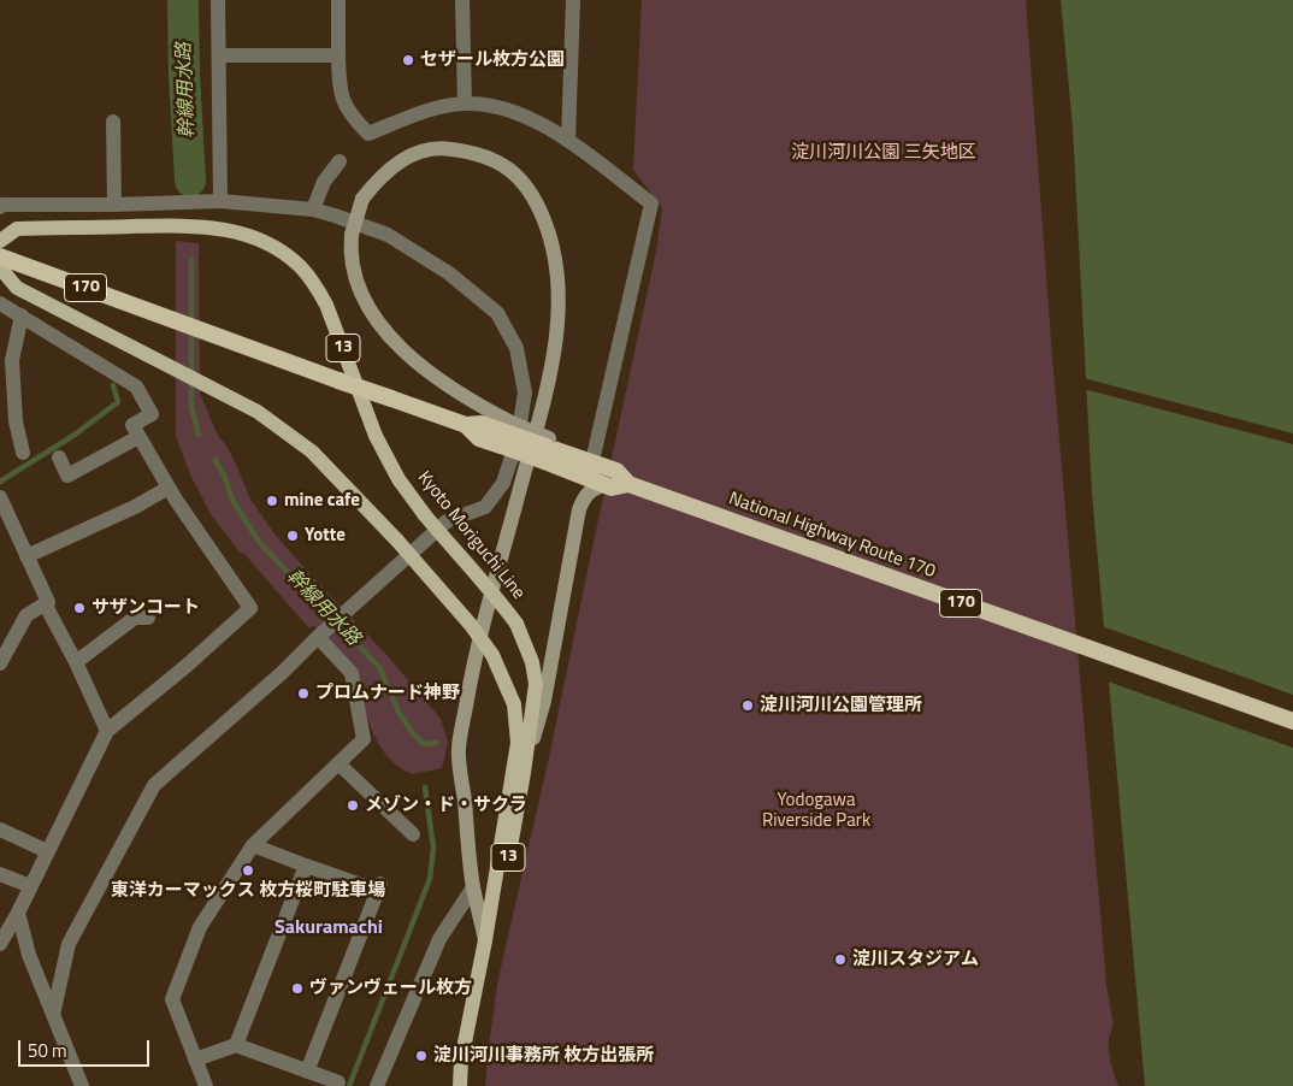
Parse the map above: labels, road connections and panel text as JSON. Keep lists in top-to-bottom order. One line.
{"streets":{"highway":["170","National Highway Route 170"],"main road":["13","Kyoto Moriguchi Line"]},"districts":["Sakuramachi"],"water":["幹線用水路"],"parks":["淀川河川公園 三矢地区","Yodogawa Riverside Park"],"places":["セザール枚方公園","mine cafe","Yotte","サザンコート","プロムナード神野","淀川河川公園管理所","メゾン・ド・サクラ","東洋カーマックス 枚方桜町駐車場","淀川スタジアム","ヴァンヴェール枚方","淀川河川事務所 枚方出張所"],"scale_bar":"50 m"}
